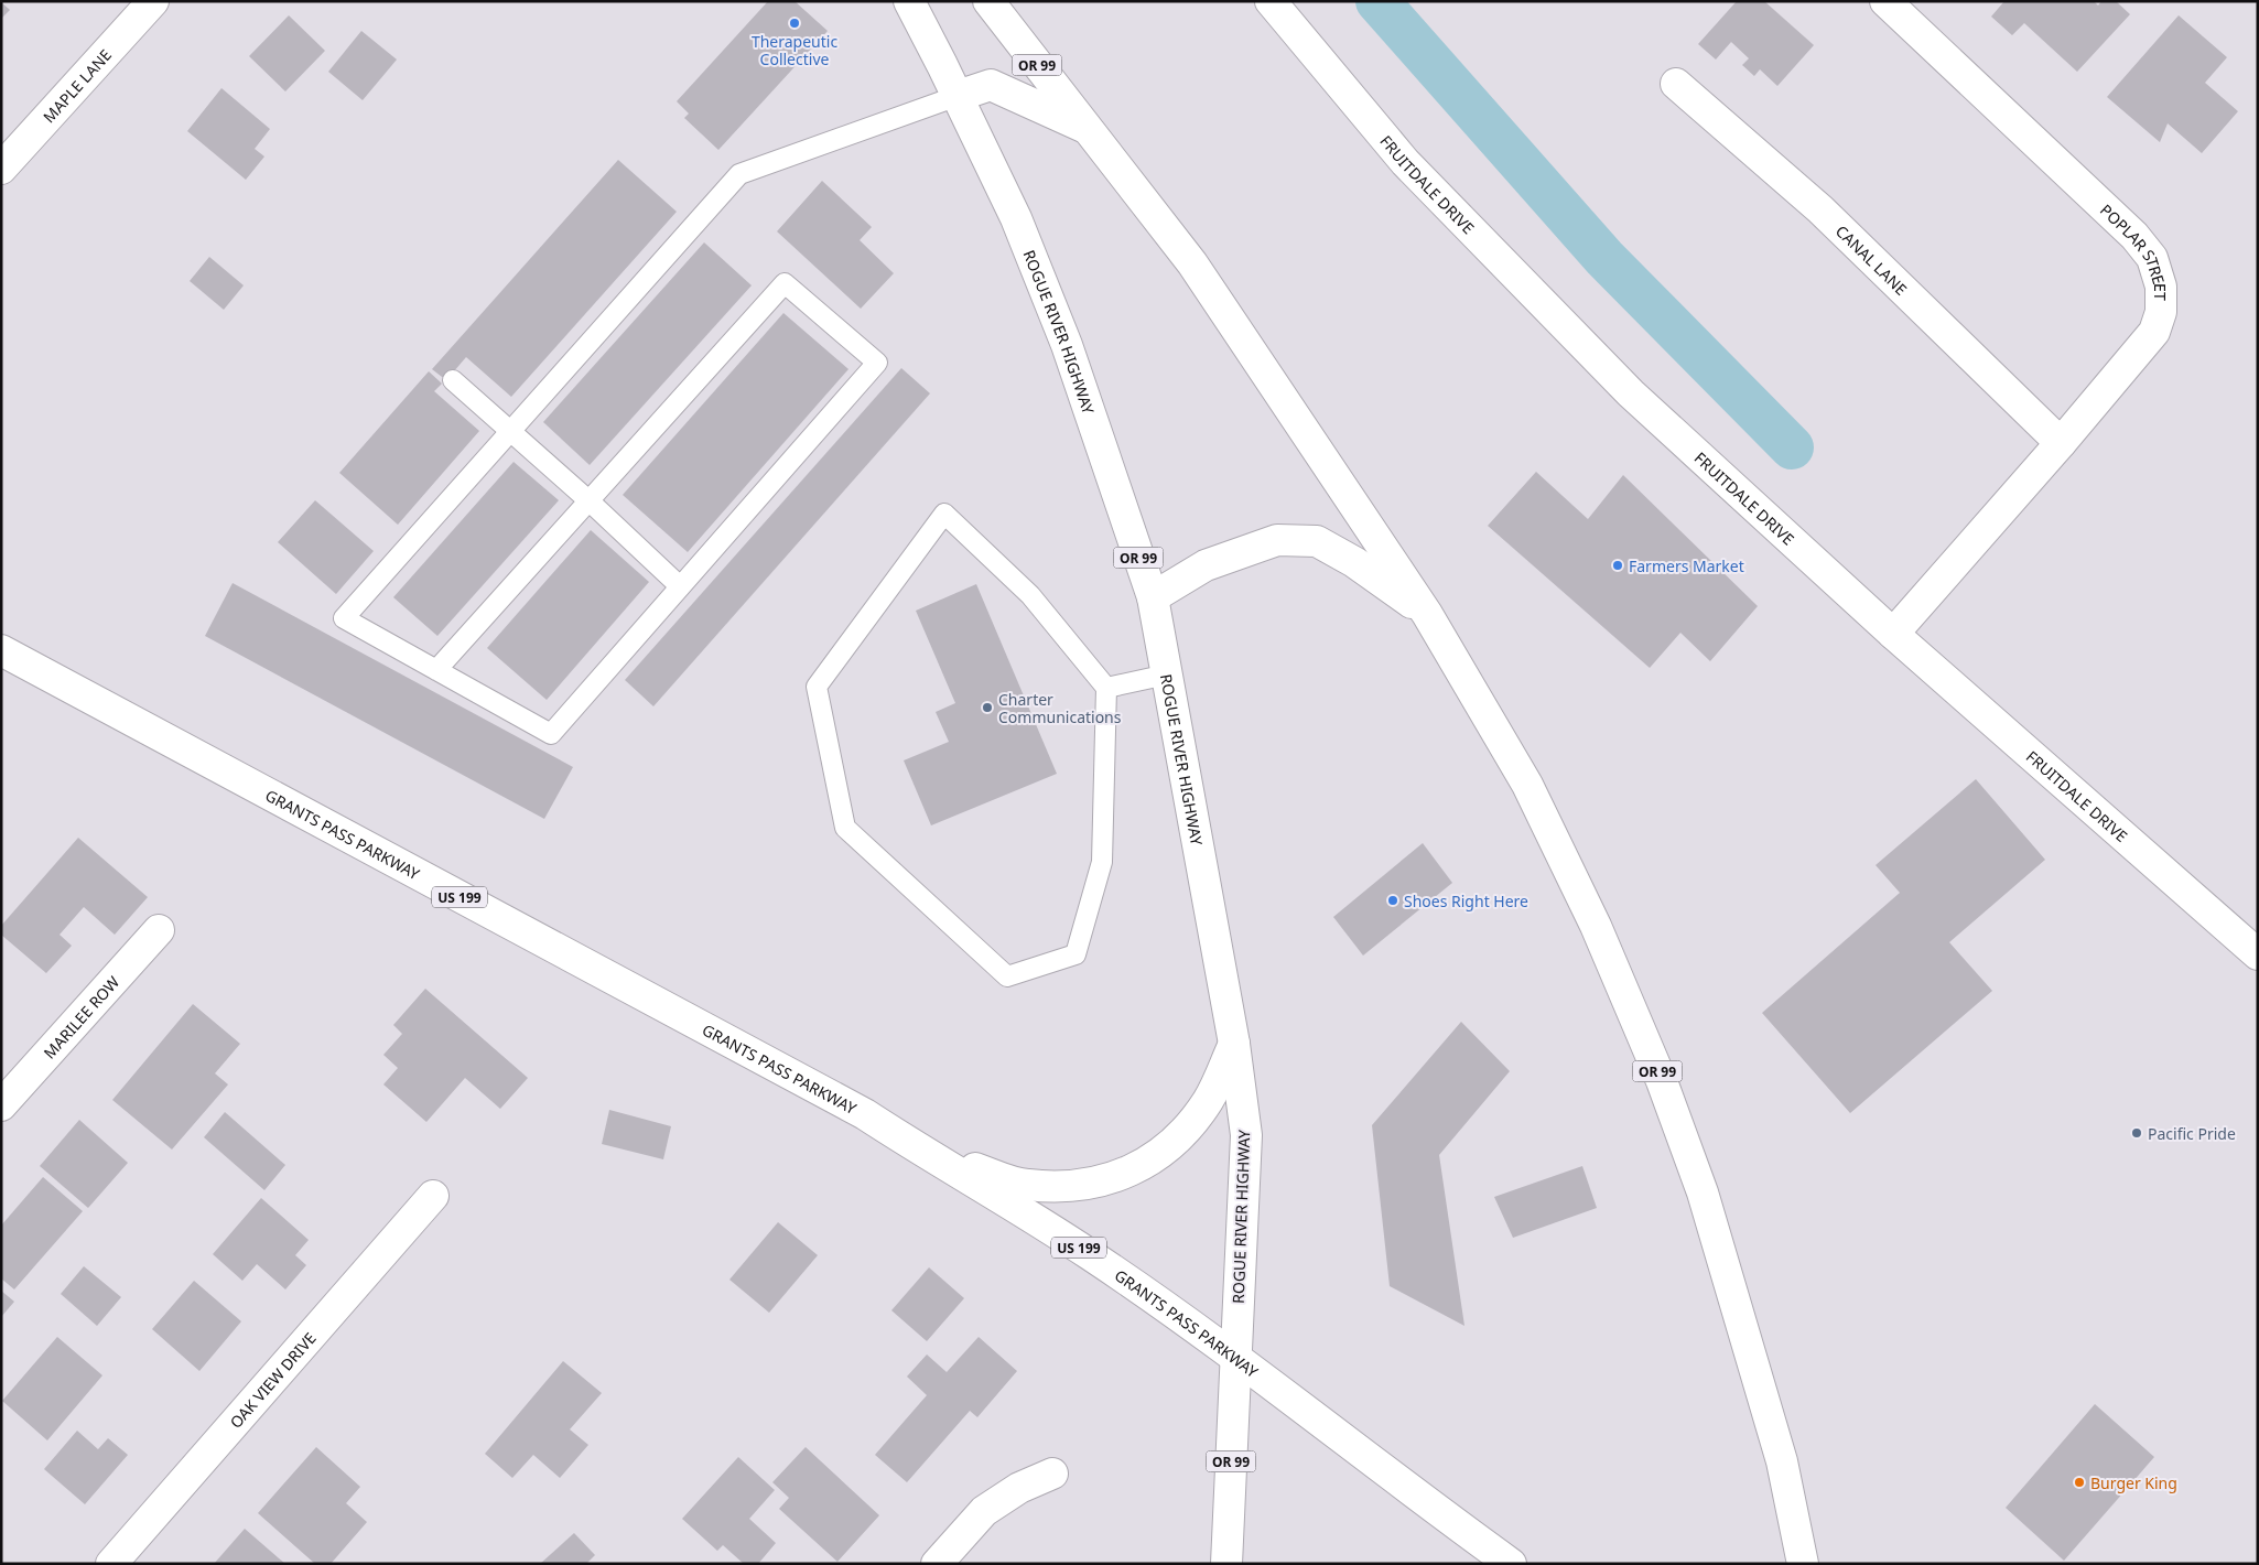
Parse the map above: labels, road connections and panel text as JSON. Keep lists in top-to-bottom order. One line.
{"streets":{"main road":["OR 99","MAPLE LANE","FRUITDALE DRIVE","POPLAR STREET","CANAL LANE","ROGUE RIVER HIGHWAY","GRANTS PASS PARKWAY","US 199","MARILEE ROW","OAK VIEW DRIVE"]},"crossings":[["FRUITDALE DRIVE","POPLAR STREET"],["POPLAR STREET","CANAL LANE"],["ROGUE RIVER HIGHWAY","GRANTS PASS PARKWAY"]],"places":["Therapeutic Collective","Farmers Market","Charter Communications","Shoes Right Here","Pacific Pride","Burger King"]}
